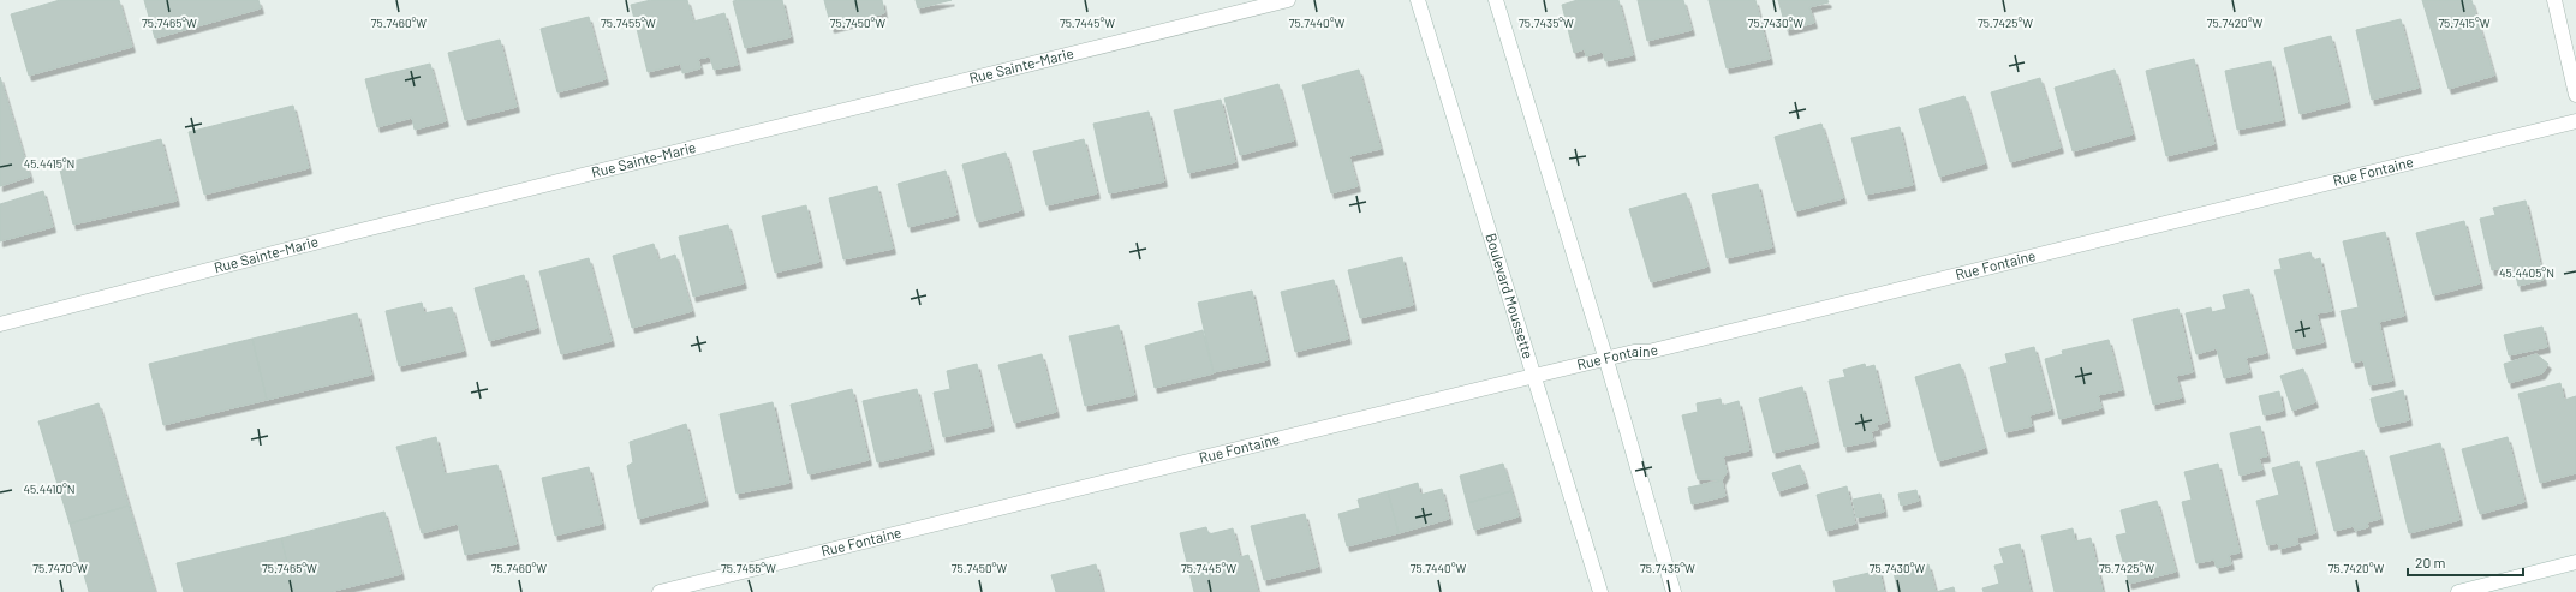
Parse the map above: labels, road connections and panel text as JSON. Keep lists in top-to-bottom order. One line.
{"streets":{"street":["Rue Sainte-Marie","Rue Fontaine","Boulevard Moussette"]},"crossings":[["Rue Fontaine","Boulevard Moussette"]],"scale_bar":"20 m","coordinates":["75.7465°W","75.7460°W","75.7455°W","75.7450°W","75.7445°W","75.7440°W","75.7435°W","75.7430°W","75.7425°W","75.7420°W","75.7415°W","45.4415°N","45.4405°N","45.4410°N","75.7470°W"]}
